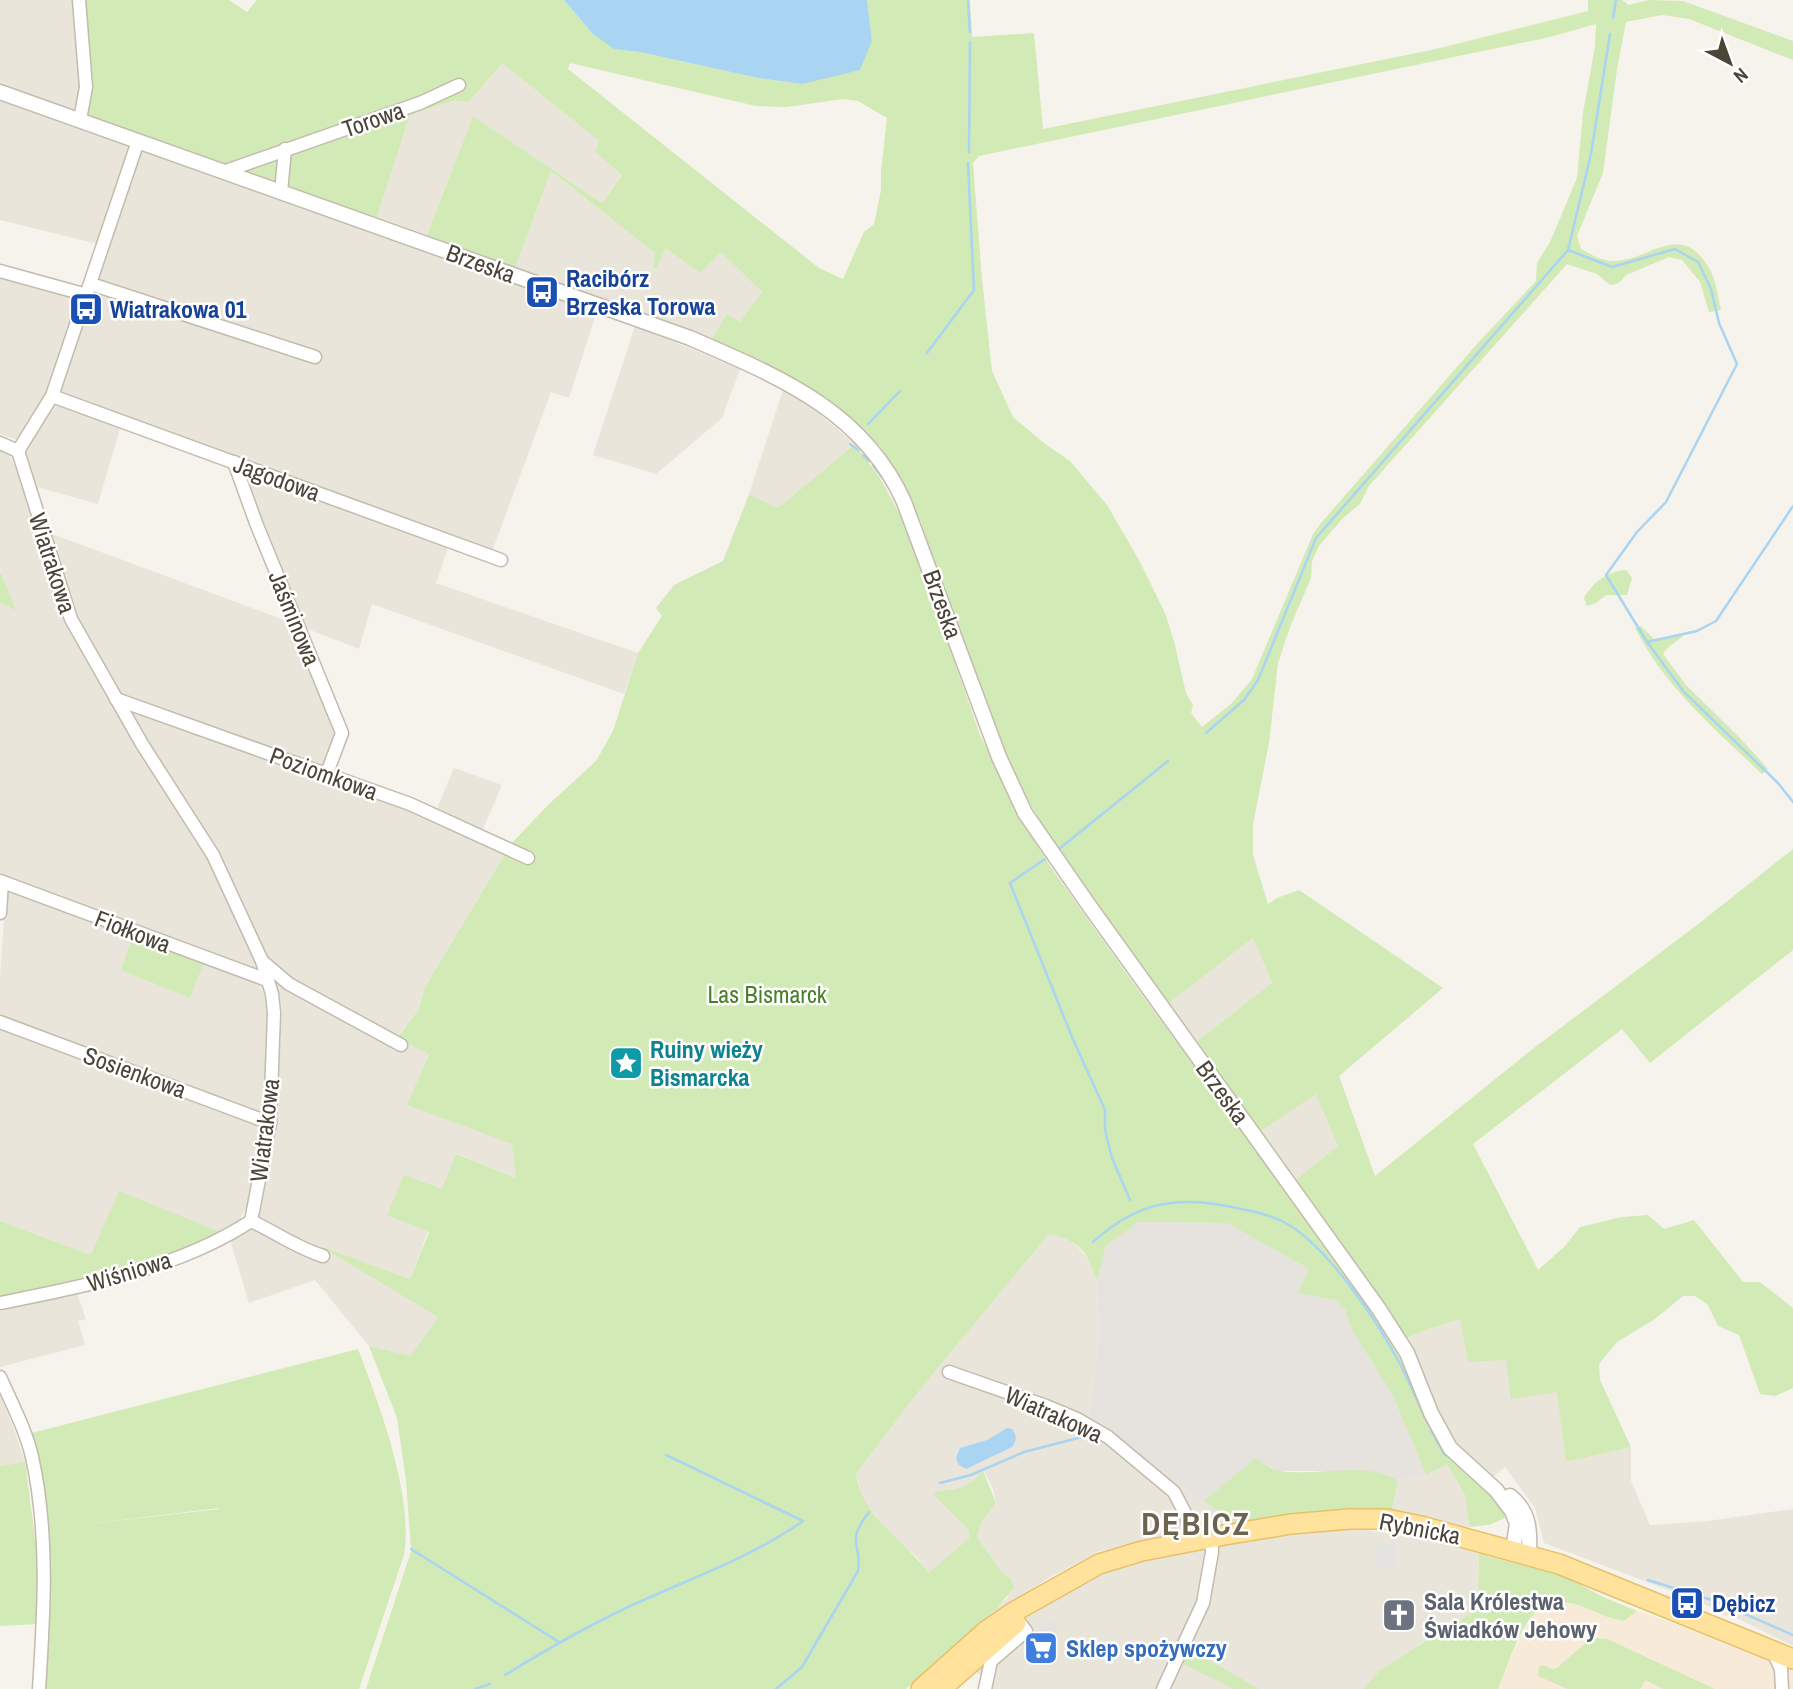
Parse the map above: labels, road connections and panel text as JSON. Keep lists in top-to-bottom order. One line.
{"streets":{"main road":["Rybnicka"],"street":["Torowa","Brzeska","Jagodowa","Wiatrakowa","Jaśminowa","Poziomkowa","Fiołkowa","Sosienkowa","Wiśniowa"]},"crossings":[["Torowa","Brzeska"],["Brzeska","Rybnicka"],["Jagodowa","Jaśminowa"],["Wiatrakowa","Poziomkowa"],["Wiatrakowa","Fiołkowa"],["Wiatrakowa","Sosienkowa"],["Wiatrakowa","Wiśniowa"],["Wiatrakowa","Rybnicka"],["Jaśminowa","Poziomkowa"]],"districts":["DĘBICZ"],"parks":["Las Bismarck"],"places":{"bus stop":["Racibórz Brzeska Torowa","Wiatrakowa 01","Dębicz"],"place":["Ruiny wieży Bismarcka"],"church":["Sala Królestwa Świadków Jehowy"],"supermarket":["Sklep spożywczy"]},"north":"bottom right"}
